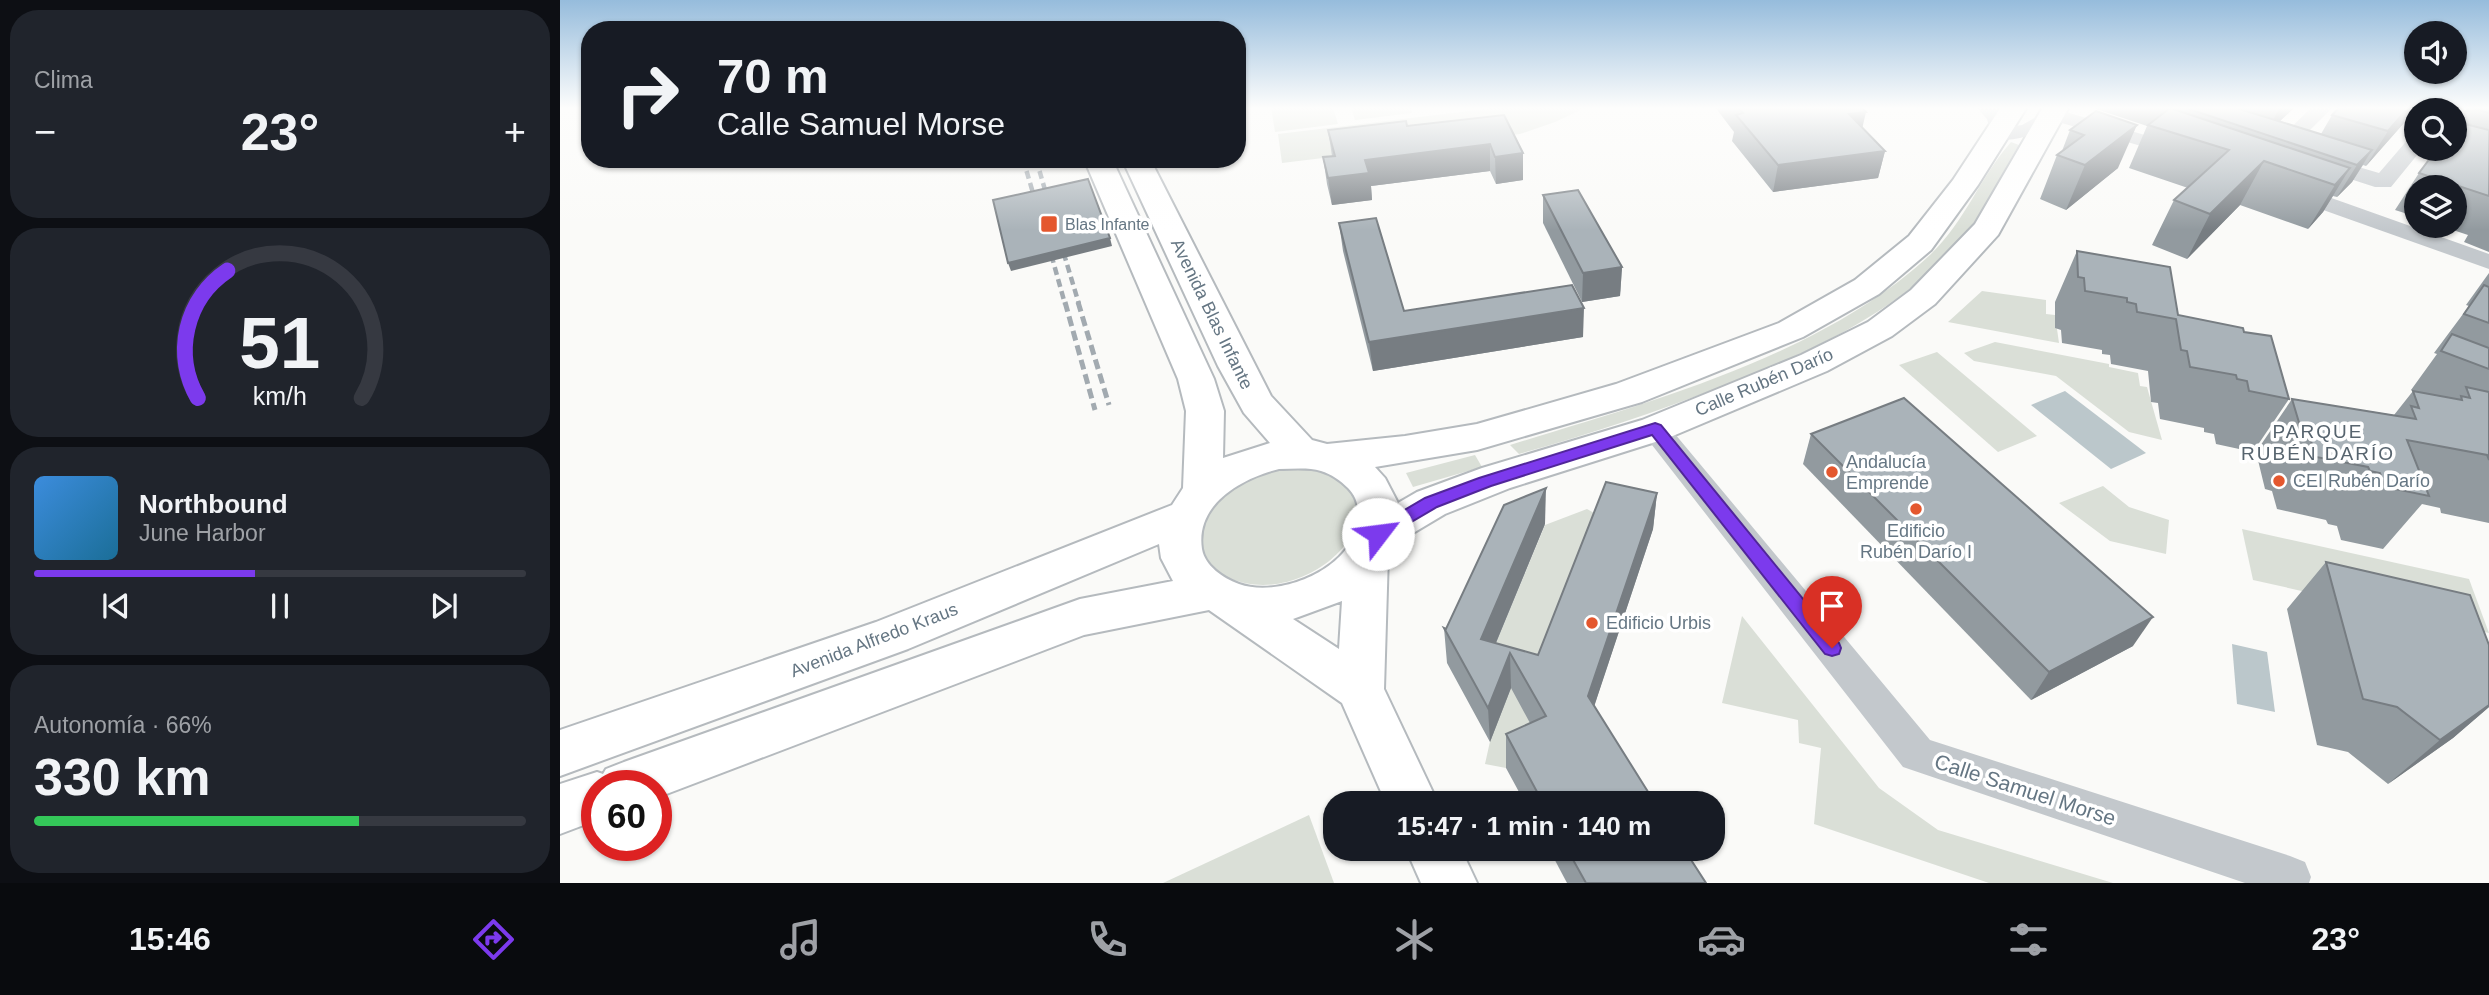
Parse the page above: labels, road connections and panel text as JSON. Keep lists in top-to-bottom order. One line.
{"streets":{"main road":["Avenida Blas Infante","Calle Rubén Darío","Avenida Alfredo Kraus"],"street":["Calle Samuel Morse"]},"crossings":[["Avenida Blas Infante","Calle Rubén Darío"],["Avenida Blas Infante","Avenida Alfredo Kraus"],["Calle Rubén Darío","Avenida Alfredo Kraus"],["Calle Rubén Darío","Calle Samuel Morse"]],"districts":["PARQUE RUBÉN DARÍO"],"places":{"transit":["Blas Infante"],"other":["Andalucía Emprende","CEI Rubén Darío","Edificio Rubén Darío I","Edificio Urbis"]},"page":{"tile":["Clima",["Autonomía · 66%","330 km"]],"turn":["70 m","Calle Samuel Morse"],"heat":["−","23°","+"],"song":["Northbound","June Harbor"],"limit":"60","trip":"15:47 · 1 min · 140 m","tabs":["15:46","23°"],"gauge":["51","km/h"]}}
